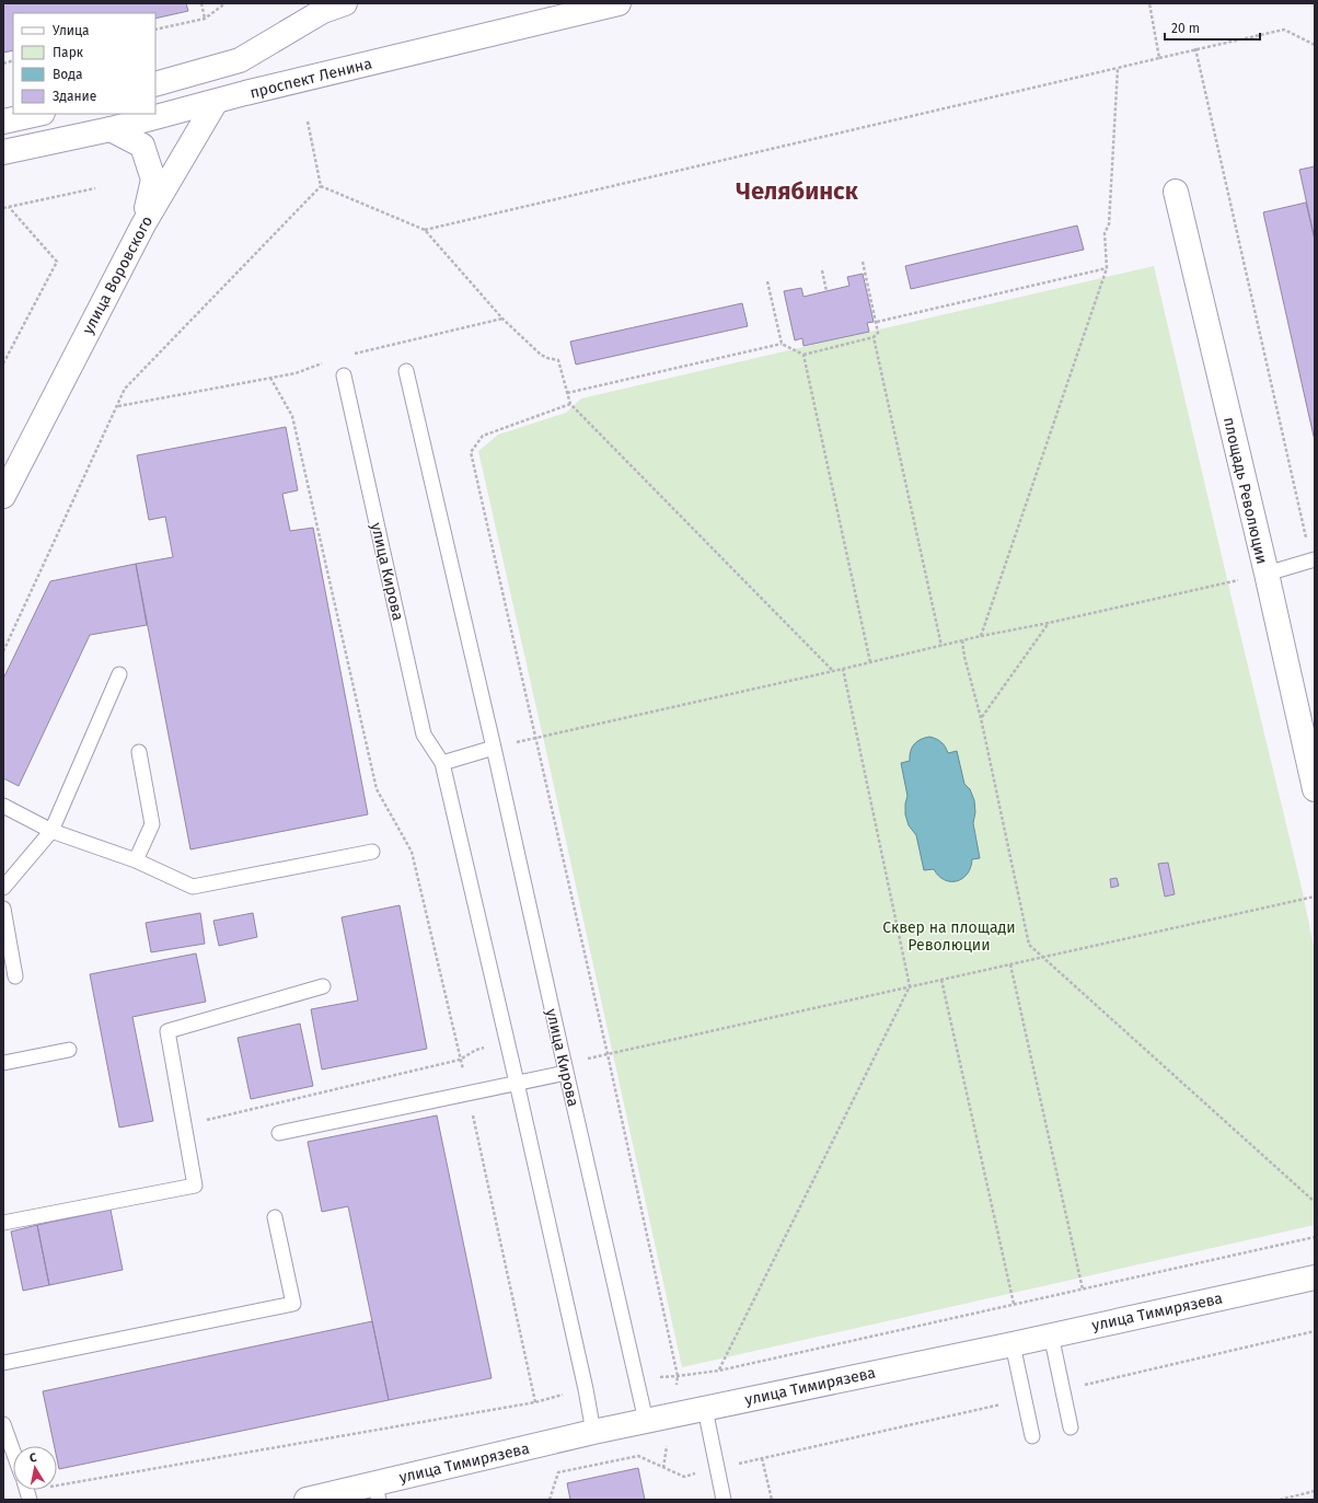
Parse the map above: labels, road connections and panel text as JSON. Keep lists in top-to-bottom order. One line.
{"streets":{"street":["проспект Ленина","улица Воровского","площадь Революции","улица Тимирязева"],"lane":["улица Кирова"]},"crossings":[["проспект Ленина","улица Воровского"],["улица Кирова","улица Тимирязева"]],"districts":["Челябинск"],"parks":["Сквер на площади Революции"],"legend":["Улица","Парк","Вода","Здание"],"scale_bar":"20 m","north":"top"}
